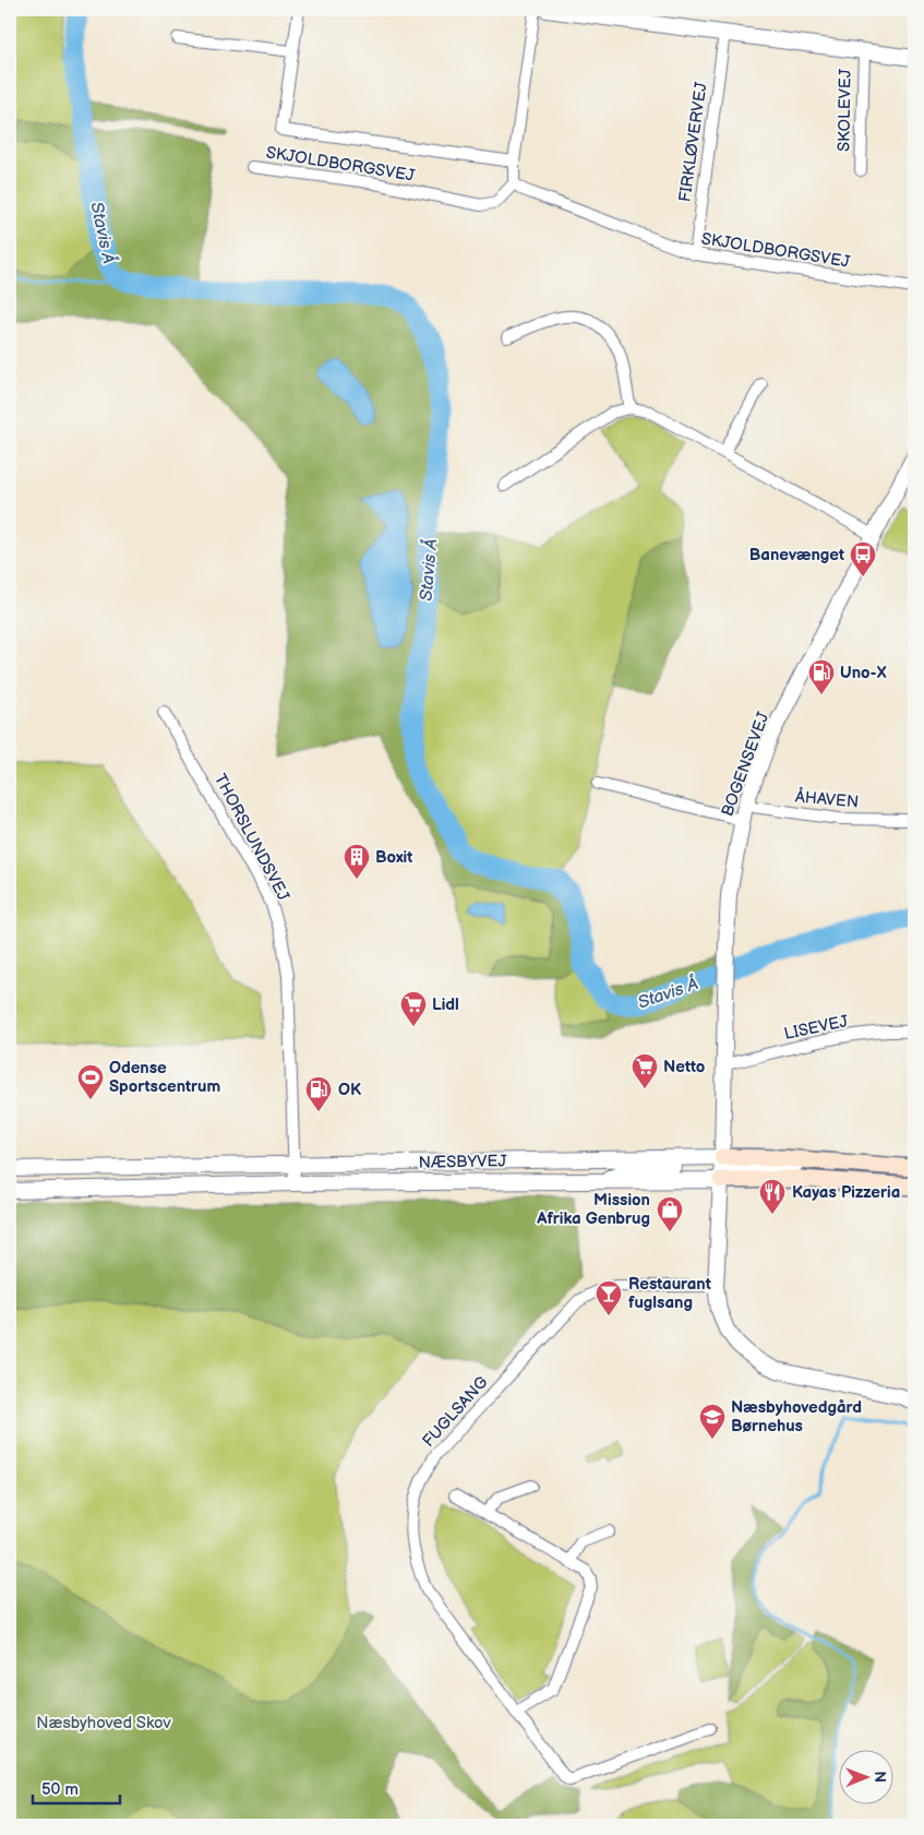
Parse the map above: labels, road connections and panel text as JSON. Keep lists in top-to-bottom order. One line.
{"streets":{"main road":["NÆSBYVEJ"],"street":["SKOLEVEJ","FIRKLØVERVEJ","SKJOLDBORGSVEJ","BOGENSEVEJ","ÅHAVEN","THORSLUNDSVEJ","LISEVEJ","FUGLSANG"]},"crossings":[["SKOLEVEJ","FIRKLØVERVEJ"],["FIRKLØVERVEJ","SKJOLDBORGSVEJ"],["BOGENSEVEJ","ÅHAVEN"],["BOGENSEVEJ","LISEVEJ"],["BOGENSEVEJ","NÆSBYVEJ"],["BOGENSEVEJ","FUGLSANG"],["THORSLUNDSVEJ","NÆSBYVEJ"]],"water":["Stavis Å"],"parks":["Næsbyhoved Skov"],"places":{"bus stop":["Banevænget"],"fuel station":["Uno-X","OK"],"building":["Boxit"],"supermarket":["Lidl","Netto"],"sports":["Odense Sportscentrum"],"restaurant":["Kayas Pizzeria"],"shop":["Mission Afrika Genbrug"],"bar":["Restaurant fuglsang"],"school or university":["Næsbyhovedgård Børnehus"]},"scale_bar":"50 m","north":"right"}
